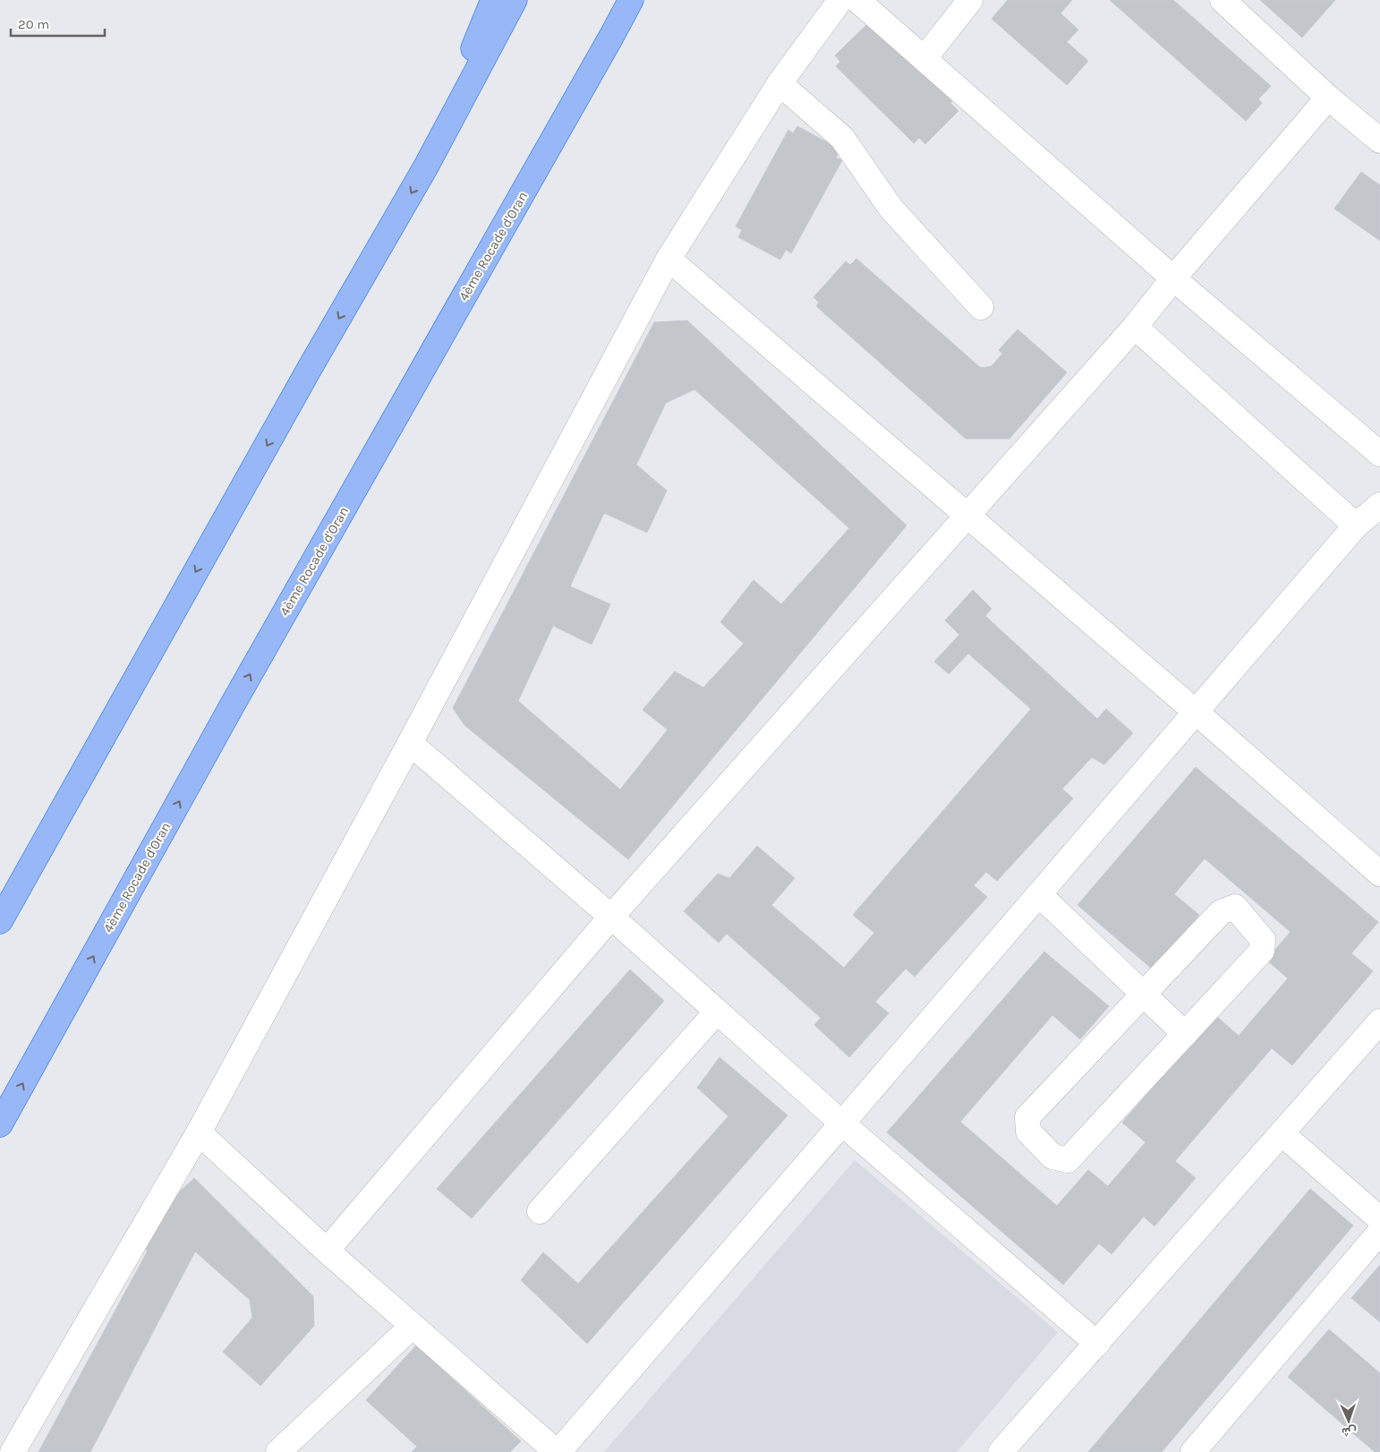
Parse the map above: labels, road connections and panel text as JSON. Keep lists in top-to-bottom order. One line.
{"streets":{"highway":["4ème Rocade d'Oran"]},"scale_bar":"20 m","north":"bottom"}
